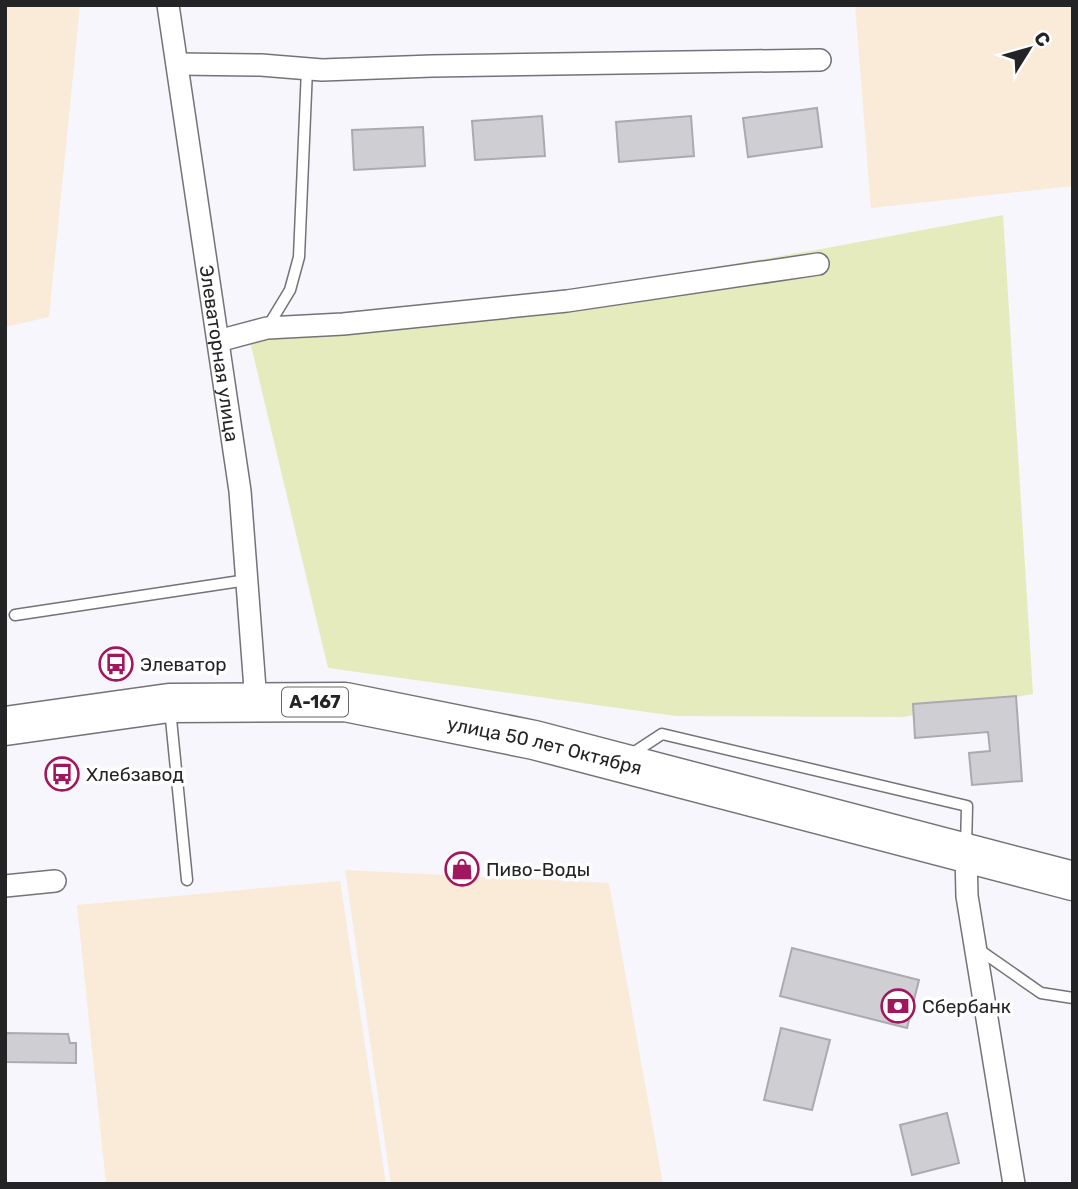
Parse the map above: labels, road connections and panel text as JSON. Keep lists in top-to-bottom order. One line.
{"streets":{"highway":["А-167","улица 50 лет Октября"],"street":["Элеваторная улица"]},"crossings":[["Элеваторная улица","улица 50 лет Октября"]],"places":{"bus stop":["Элеватор","Хлебзавод"],"shop":["Пиво-Воды"],"bank":["Сбербанк"]},"north":"top right"}
